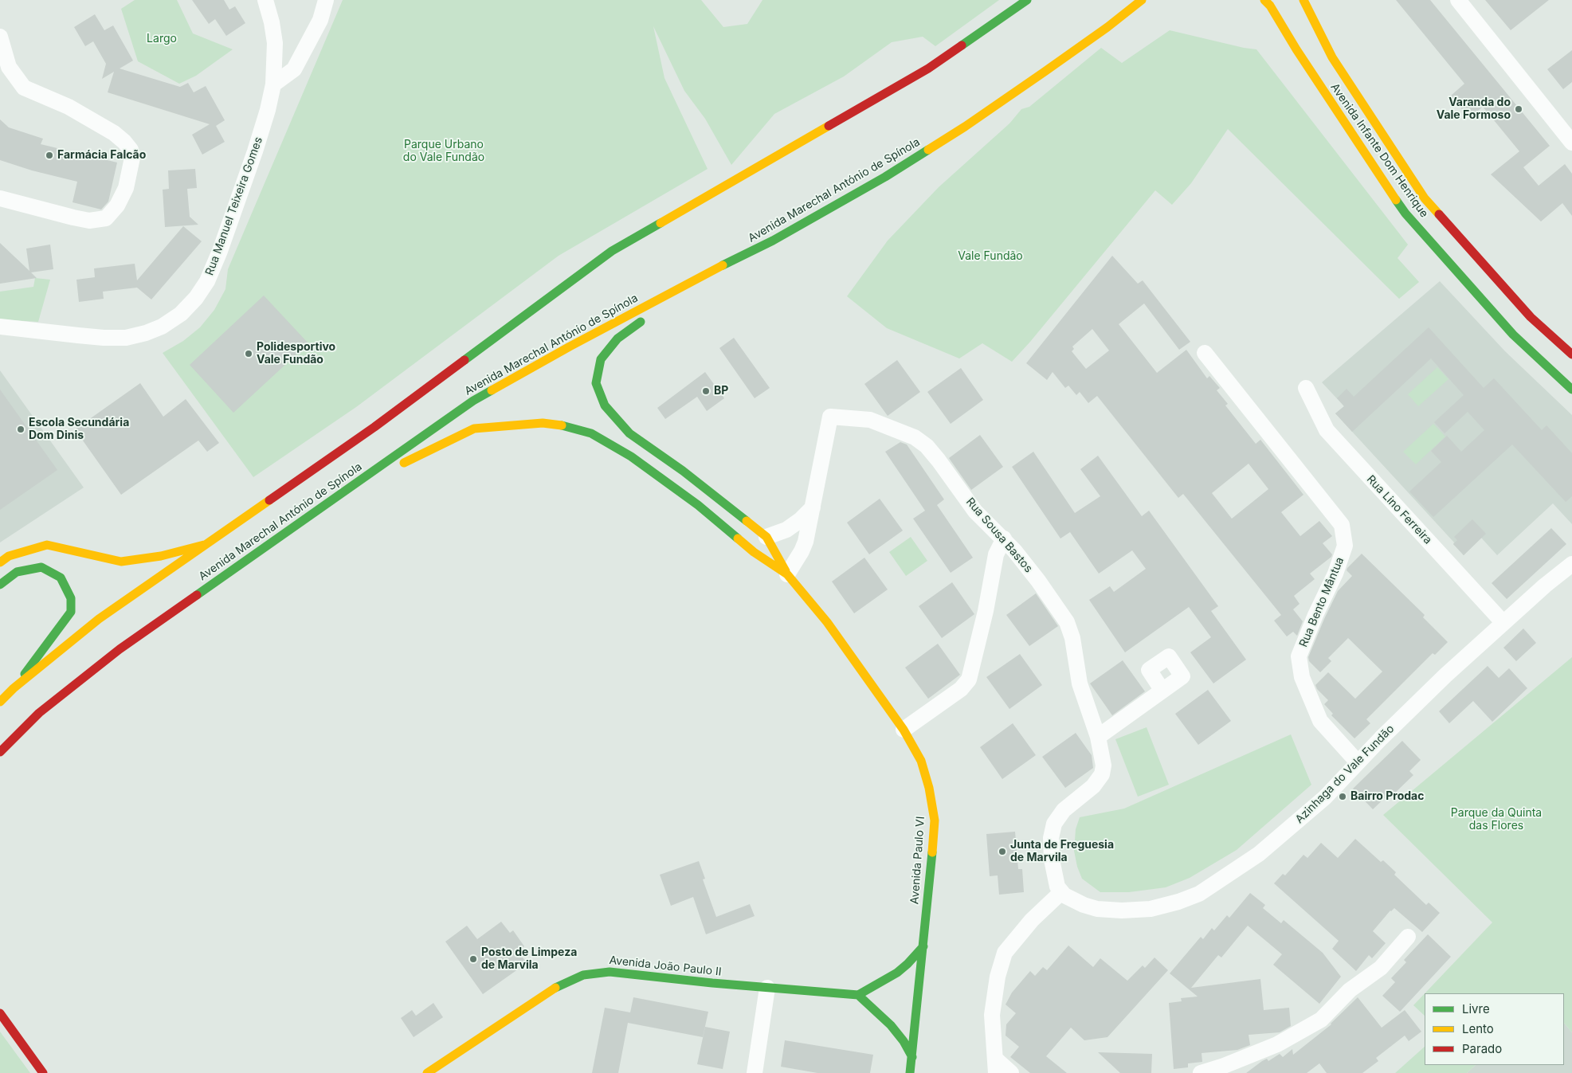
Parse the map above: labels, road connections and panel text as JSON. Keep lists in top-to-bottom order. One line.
{"streets":{"main road":["Avenida Infante Dom Henrique","Avenida Marechal António de Spínola","Avenida Paulo VI","Avenida João Paulo II"],"street":["Rua Manuel Teixeira Gomes","Rua Lino Ferreira","Rua Sousa Bastos","Rua Bento Mântua","Azinhaga do Vale Fundão"]},"crossings":[["Rua Lino Ferreira","Azinhaga do Vale Fundão"],["Rua Sousa Bastos","Azinhaga do Vale Fundão"],["Rua Bento Mântua","Azinhaga do Vale Fundão"]],"parks":["Largo","Parque Urbano do Vale Fundão","Vale Fundão","Parque da Quinta das Flores"],"places":["Varanda do Vale Formoso","Farmácia Falcão","Polidesportivo Vale Fundão","BP","Escola Secundária Dom Dinis","Bairro Prodac","Junta de Freguesia de Marvila","Posto de Limpeza de Marvila"],"legend":["Livre","Lento","Parado"]}
